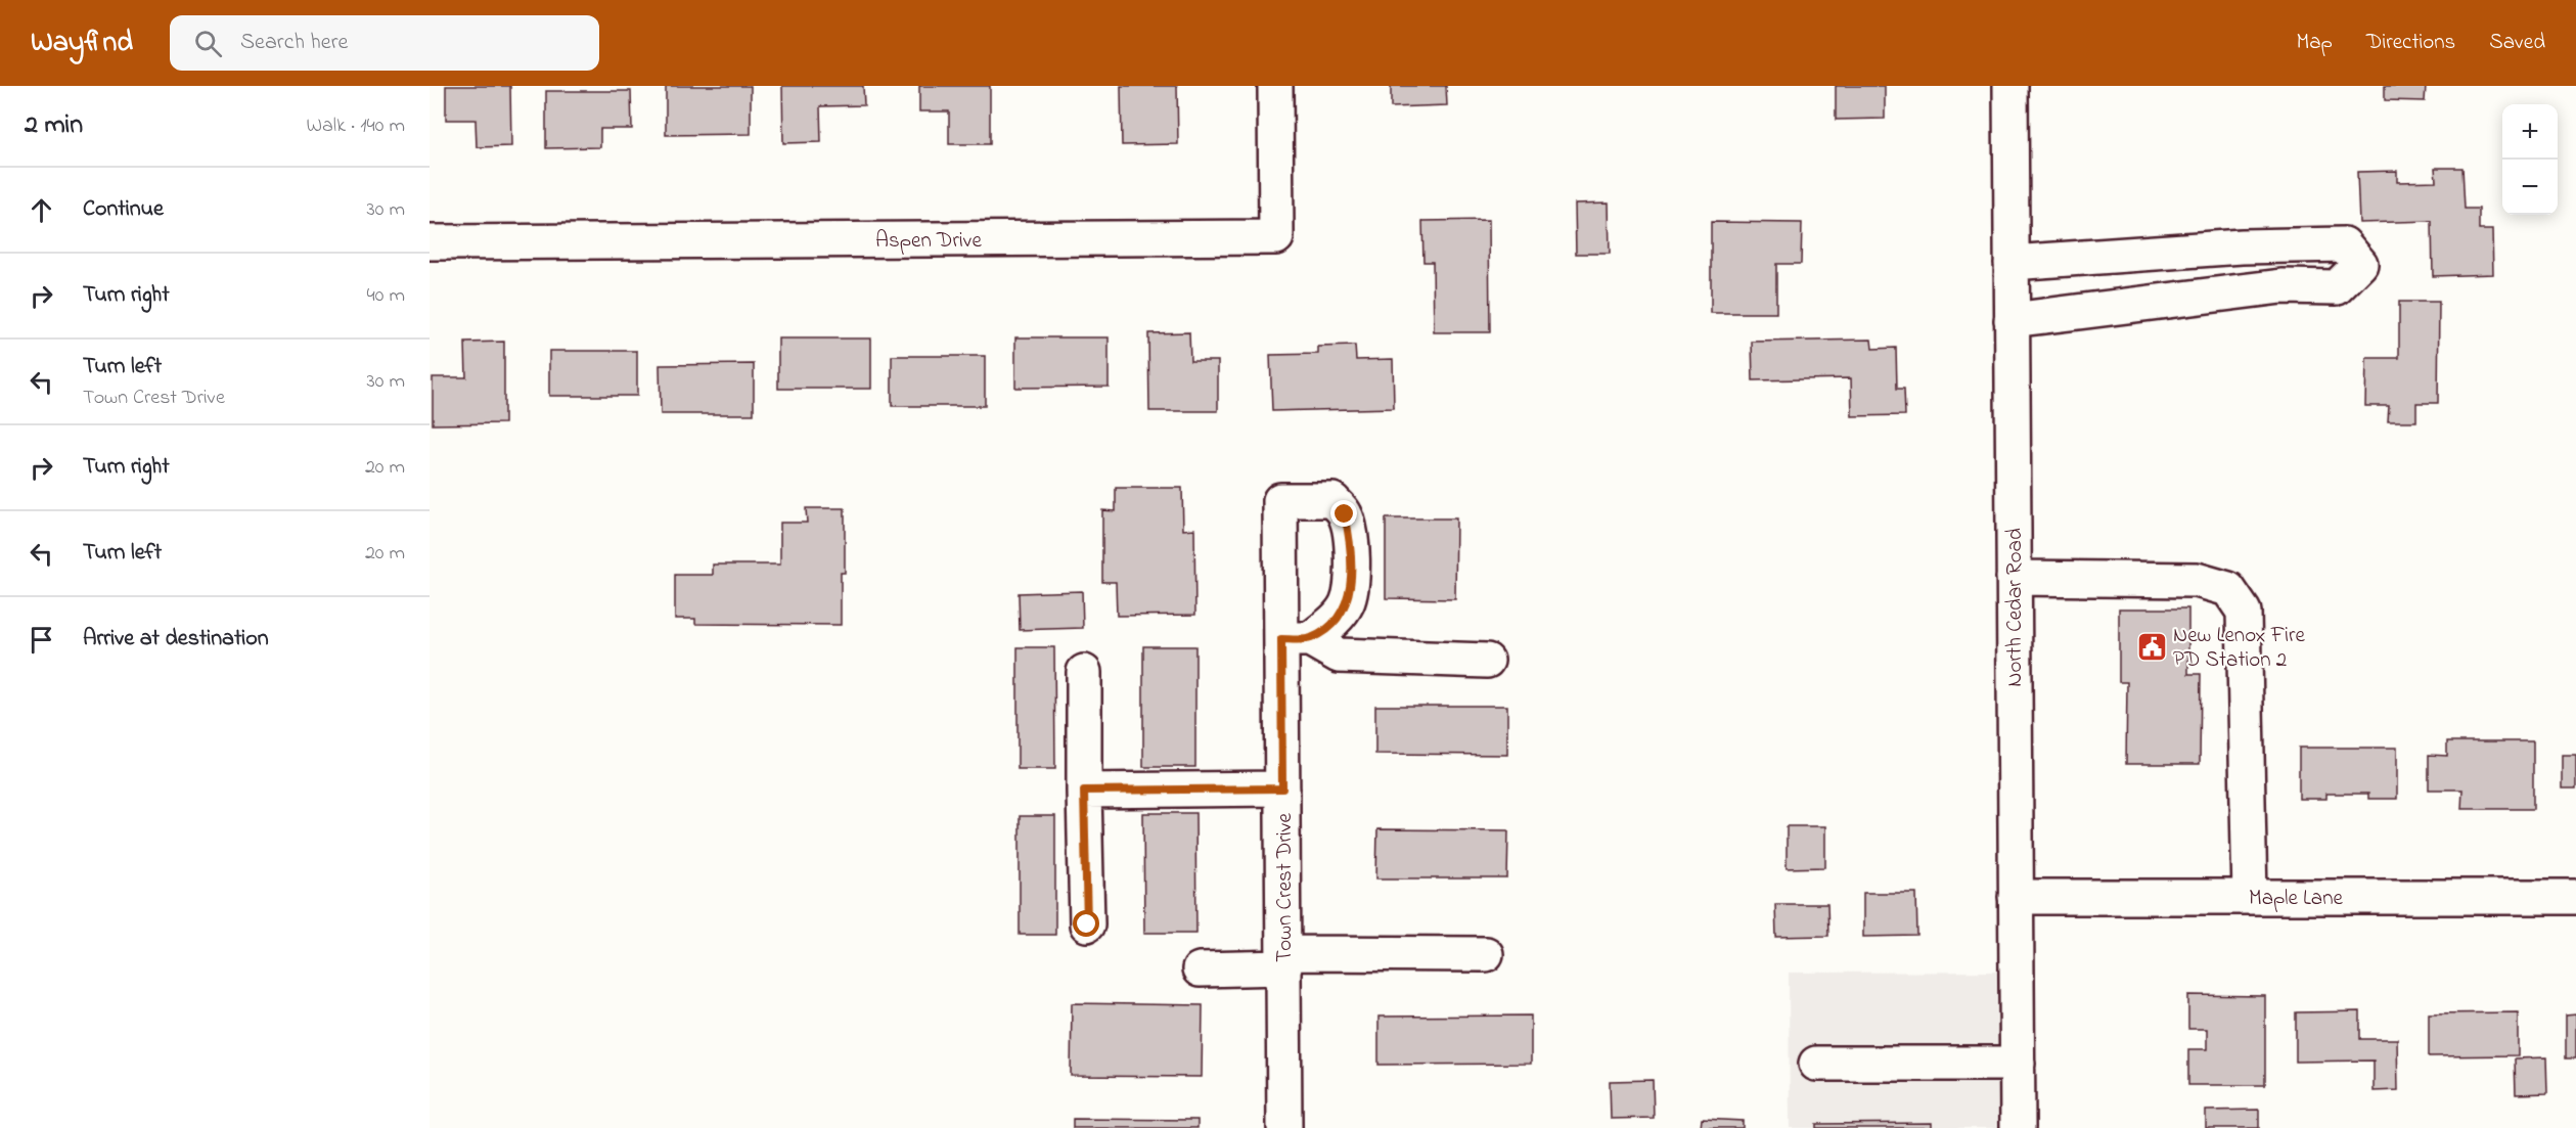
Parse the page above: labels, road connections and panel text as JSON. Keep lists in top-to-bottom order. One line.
{"streets":{"street":["Aspen Drive","North Cedar Road","Town Crest Drive","Maple Lane"]},"crossings":[["North Cedar Road","Maple Lane"]],"places":{"public building":["New Lenox Fire PD Station 2"]},"page":{"header":"Wayfind","search":"Search here","nav":["Map","Directions","Saved"],"heading":["2 min","Walk · 140 m"],"map_buttons":["+","−"],"list":[["Continue","30 m"],["Turn right","40 m"],["Turn left","Town Crest Drive","30 m"],["Turn right","20 m"],["Turn left","20 m"],"Arrive at destination"]}}
